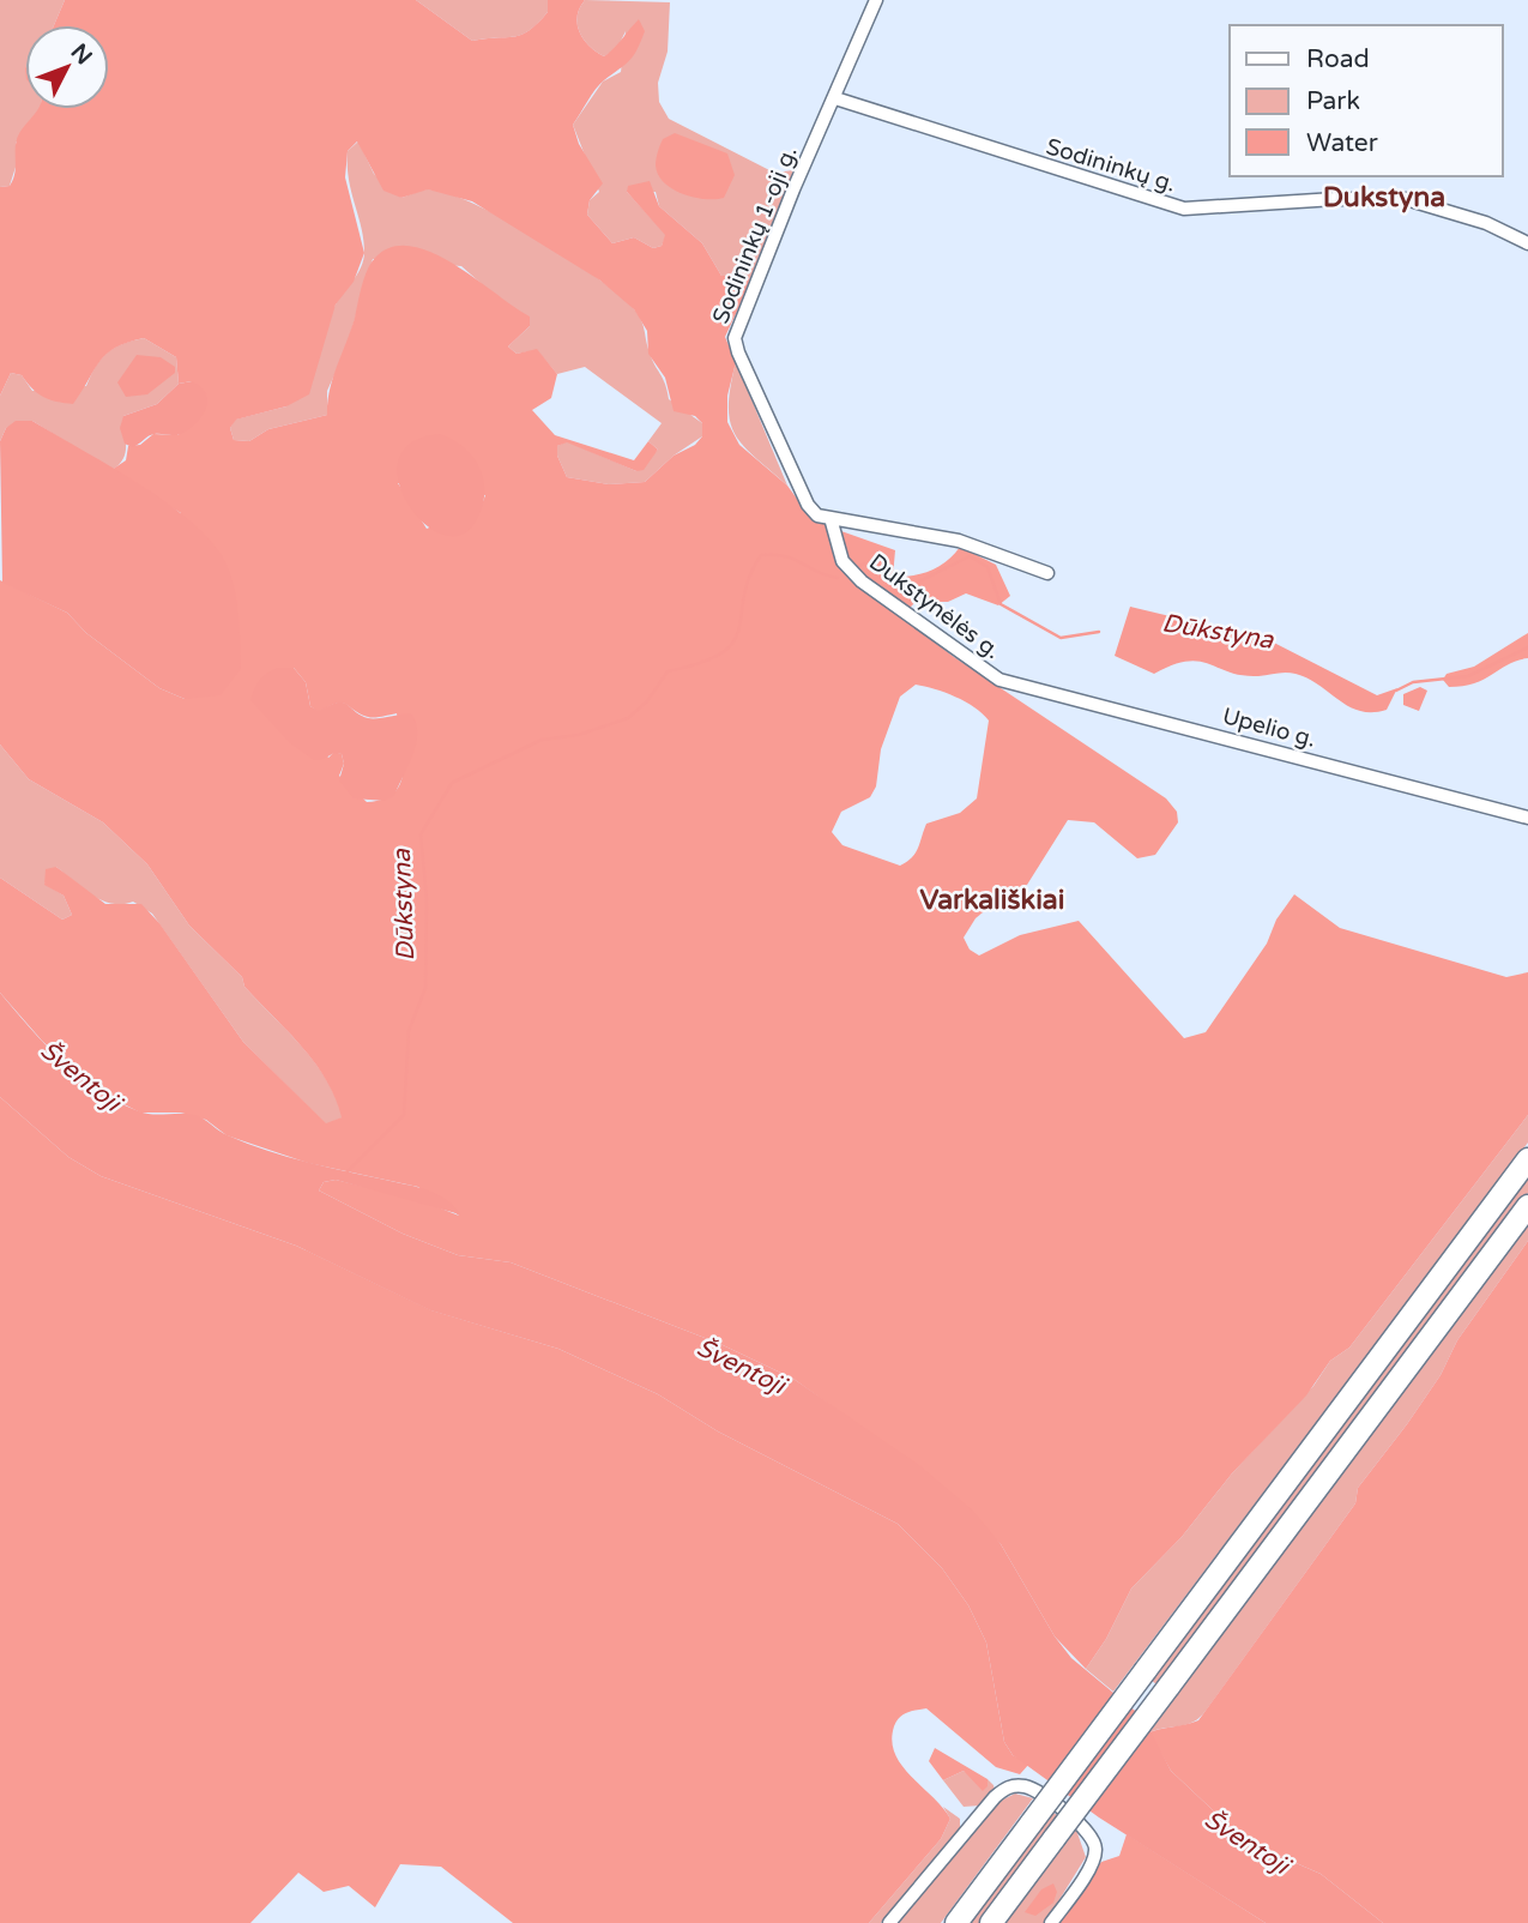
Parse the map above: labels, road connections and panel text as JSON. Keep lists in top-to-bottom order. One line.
{"streets":{"street":["Sodininkų g.","Sodininkų 1-oji g.","Dukstynėlės g.","Upelio g."]},"crossings":[["Sodininkų g.","Sodininkų 1-oji g."],["Sodininkų 1-oji g.","Dukstynėlės g."],["Dukstynėlės g.","Upelio g."]],"districts":["Dukstyna","Varkališkiai"],"water":["Dūkstyna","Šventoji"],"legend":["Road","Park","Water"],"north":"top right"}
